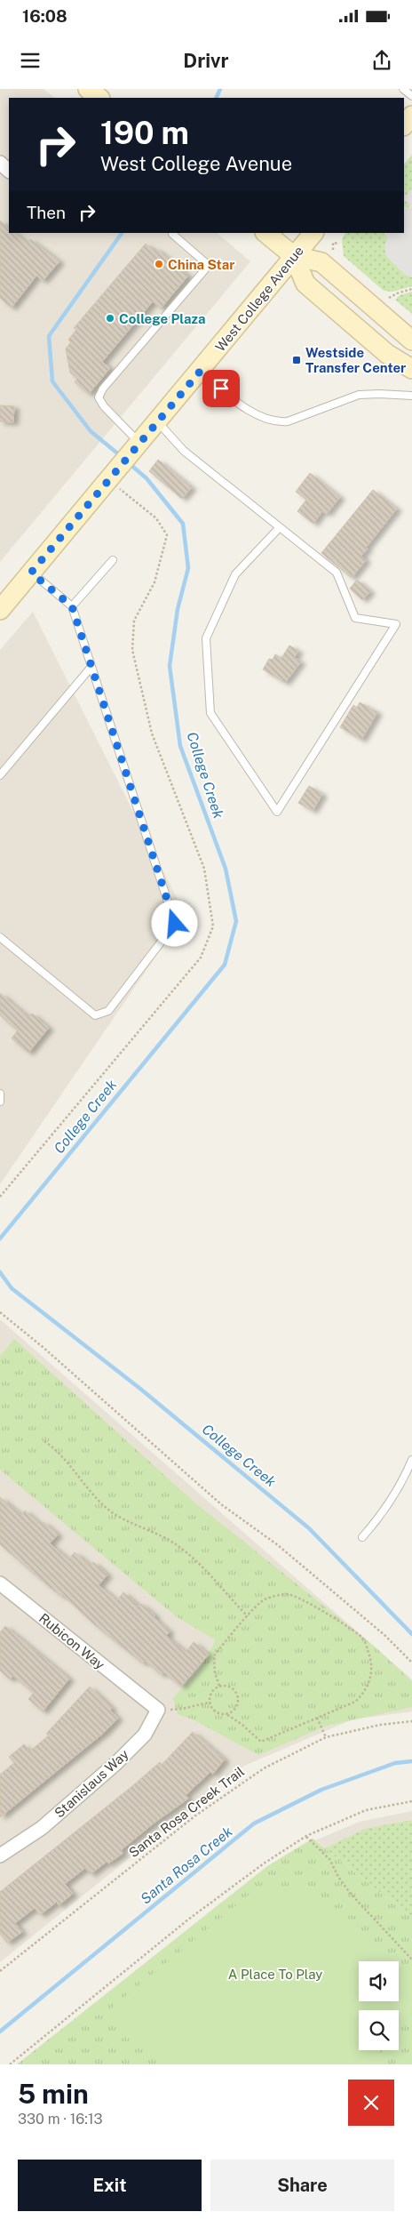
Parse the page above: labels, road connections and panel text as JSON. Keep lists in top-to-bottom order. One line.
{"streets":{"main road":["West College Avenue"],"street":["Rubicon Way","Stanislaus Way"],"path":["Santa Rosa Creek Trail"]},"crossings":[["Rubicon Way","Stanislaus Way"]],"water":["College Creek","Santa Rosa Creek"],"parks":["A Place To Play"],"places":{"other":["China Star","College Plaza"],"transit":["Westside Transfer Center"]},"page":{"status":"16:08","header":"Drivr","turn":["190 m","West College Avenue"],"then":"Then","heading":["5 min","330 m · 16:13"],"buttons":["Exit","Share"]}}
